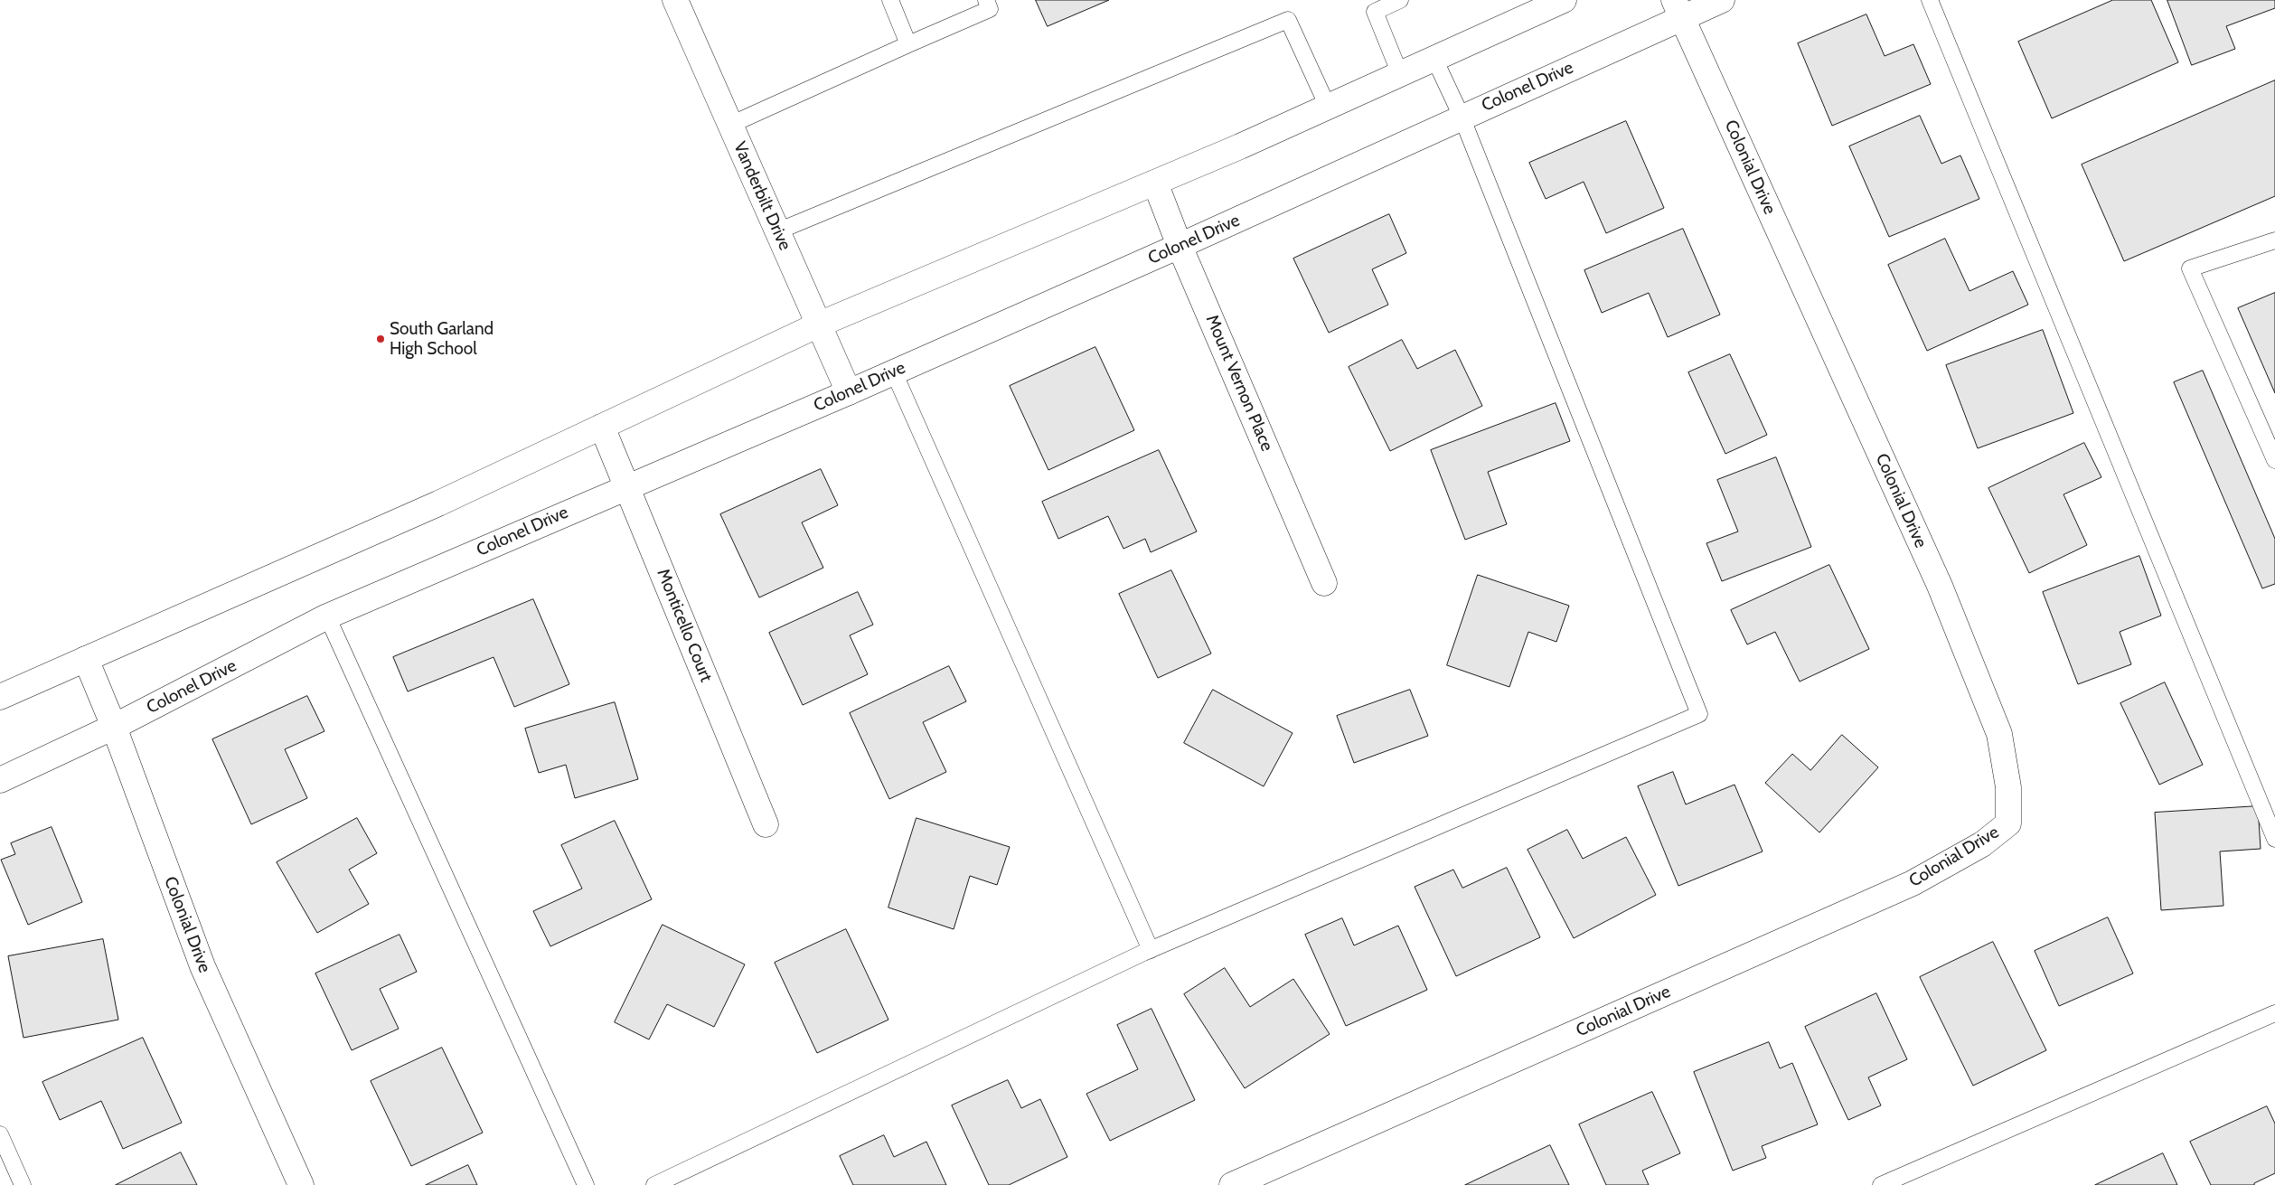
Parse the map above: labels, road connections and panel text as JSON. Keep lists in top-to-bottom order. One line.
{"streets":{"street":["Colonel Drive","Colonial Drive","Vanderbilt Drive","Mount Vernon Place","Monticello Court"]},"crossings":[["Colonel Drive","Colonial Drive"],["Colonel Drive","Vanderbilt Drive"],["Colonel Drive","Mount Vernon Place"],["Colonel Drive","Monticello Court"]],"places":["South Garland High School"]}
